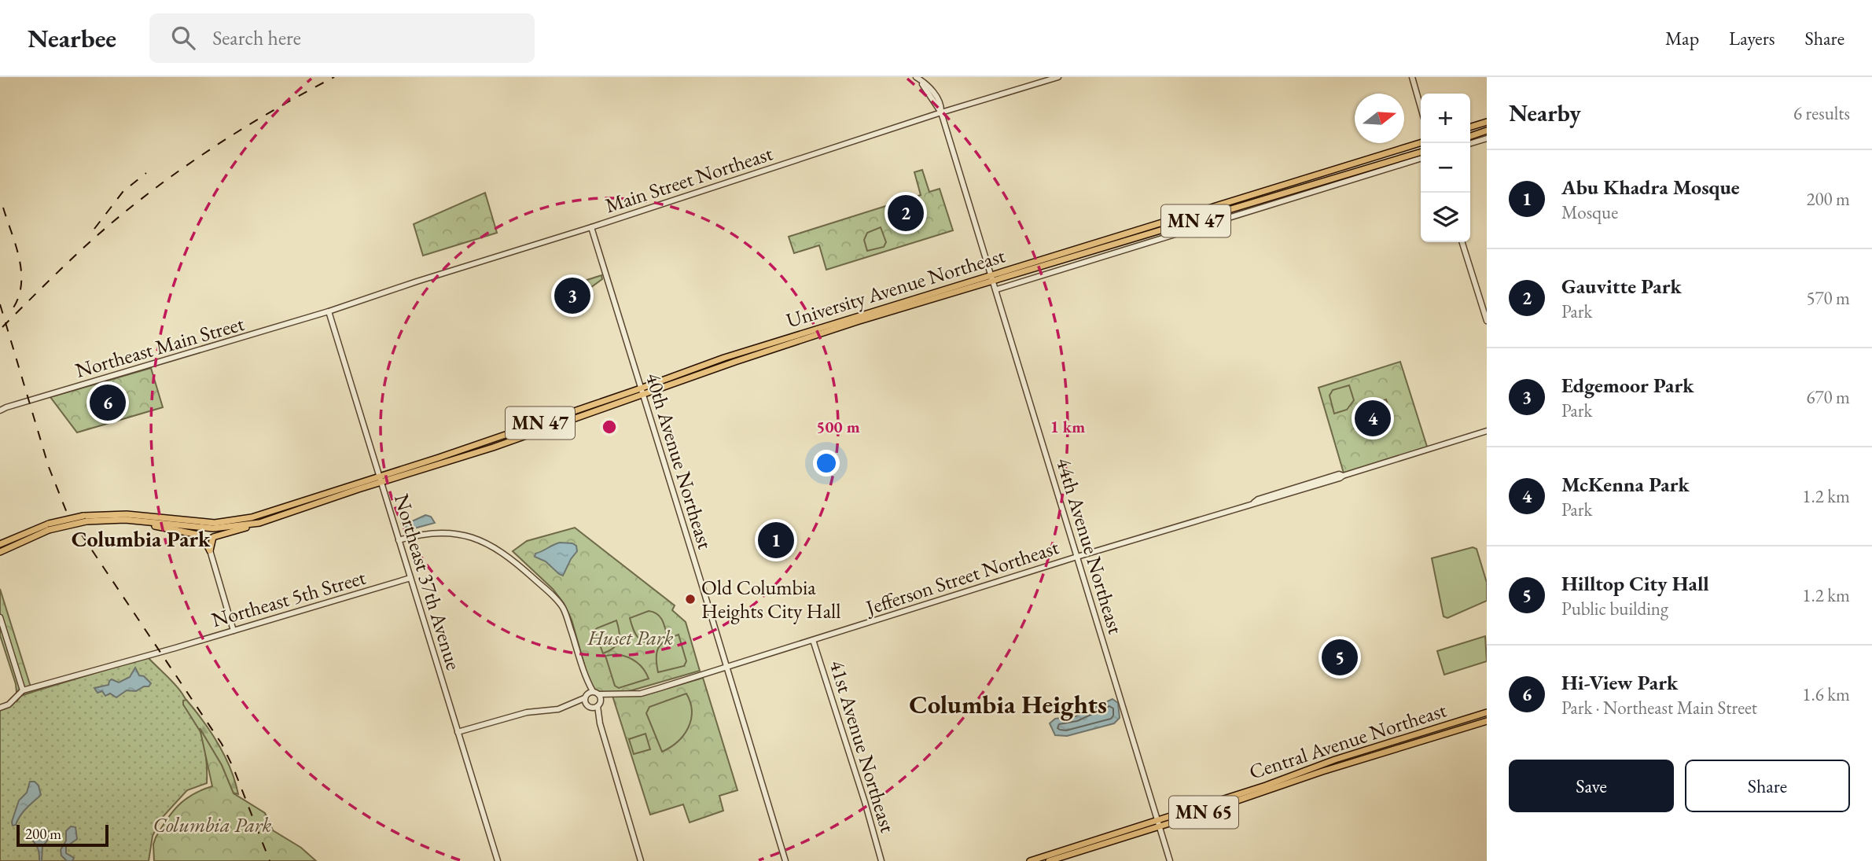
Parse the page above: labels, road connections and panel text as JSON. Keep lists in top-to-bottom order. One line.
{"streets":{"main road":["MN 47","University Avenue Northeast","Central Avenue Northeast","MN 65"],"street":["Main Street Northeast","Northeast Main Street","40th Avenue Northeast","44th Avenue Northeast","Jefferson Street Northeast","Northeast 37th Avenue","Northeast 5th Street","41st Avenue Northeast"]},"crossings":[["Main Street Northeast","Northeast Main Street"],["Main Street Northeast","40th Avenue Northeast"],["Main Street Northeast","44th Avenue Northeast"],["Main Street Northeast","Northeast 37th Avenue"],["MN 47","University Avenue Northeast"],["MN 47","Northeast 37th Avenue"],["University Avenue Northeast","40th Avenue Northeast"],["University Avenue Northeast","44th Avenue Northeast"],["University Avenue Northeast","Northeast 37th Avenue"],["Northeast Main Street","Northeast 37th Avenue"],["40th Avenue Northeast","Jefferson Street Northeast"],["44th Avenue Northeast","Jefferson Street Northeast"],["44th Avenue Northeast","Central Avenue Northeast"],["Jefferson Street Northeast","Northeast 37th Avenue"],["Jefferson Street Northeast","41st Avenue Northeast"],["Northeast 37th Avenue","Northeast 5th Street"]],"districts":["Columbia Park","Columbia Heights"],"parks":["Huset Park","Columbia Park"],"places":["Old Columbia Heights City Hall"],"scale_bar":"200 m","north":"right","page":{"header":"Nearbee","search":"Search here","nav":["Map","Layers","Share"],"heading":["Nearby","6 results"],"map_buttons":["+","−"],"list":[{"mark":"1","name":"Abu Khadra Mosque","note":"Mosque","value":"200 m"},{"mark":"2","name":"Gauvitte Park","note":"Park","value":"570 m"},{"mark":"3","name":"Edgemoor Park","note":"Park","value":"670 m"},{"mark":"4","name":"McKenna Park","note":"Park","value":"1.2 km"},{"mark":"5","name":"Hilltop City Hall","note":"Public building","value":"1.2 km"},{"mark":"6","name":"Hi-View Park","note":"Park · Northeast Main Street","value":"1.6 km"}],"pins":["2","3","6","4","1","5"],"buttons":["Save","Share"],"scale":"200 m"},"rings":["500 m","1 km"]}
